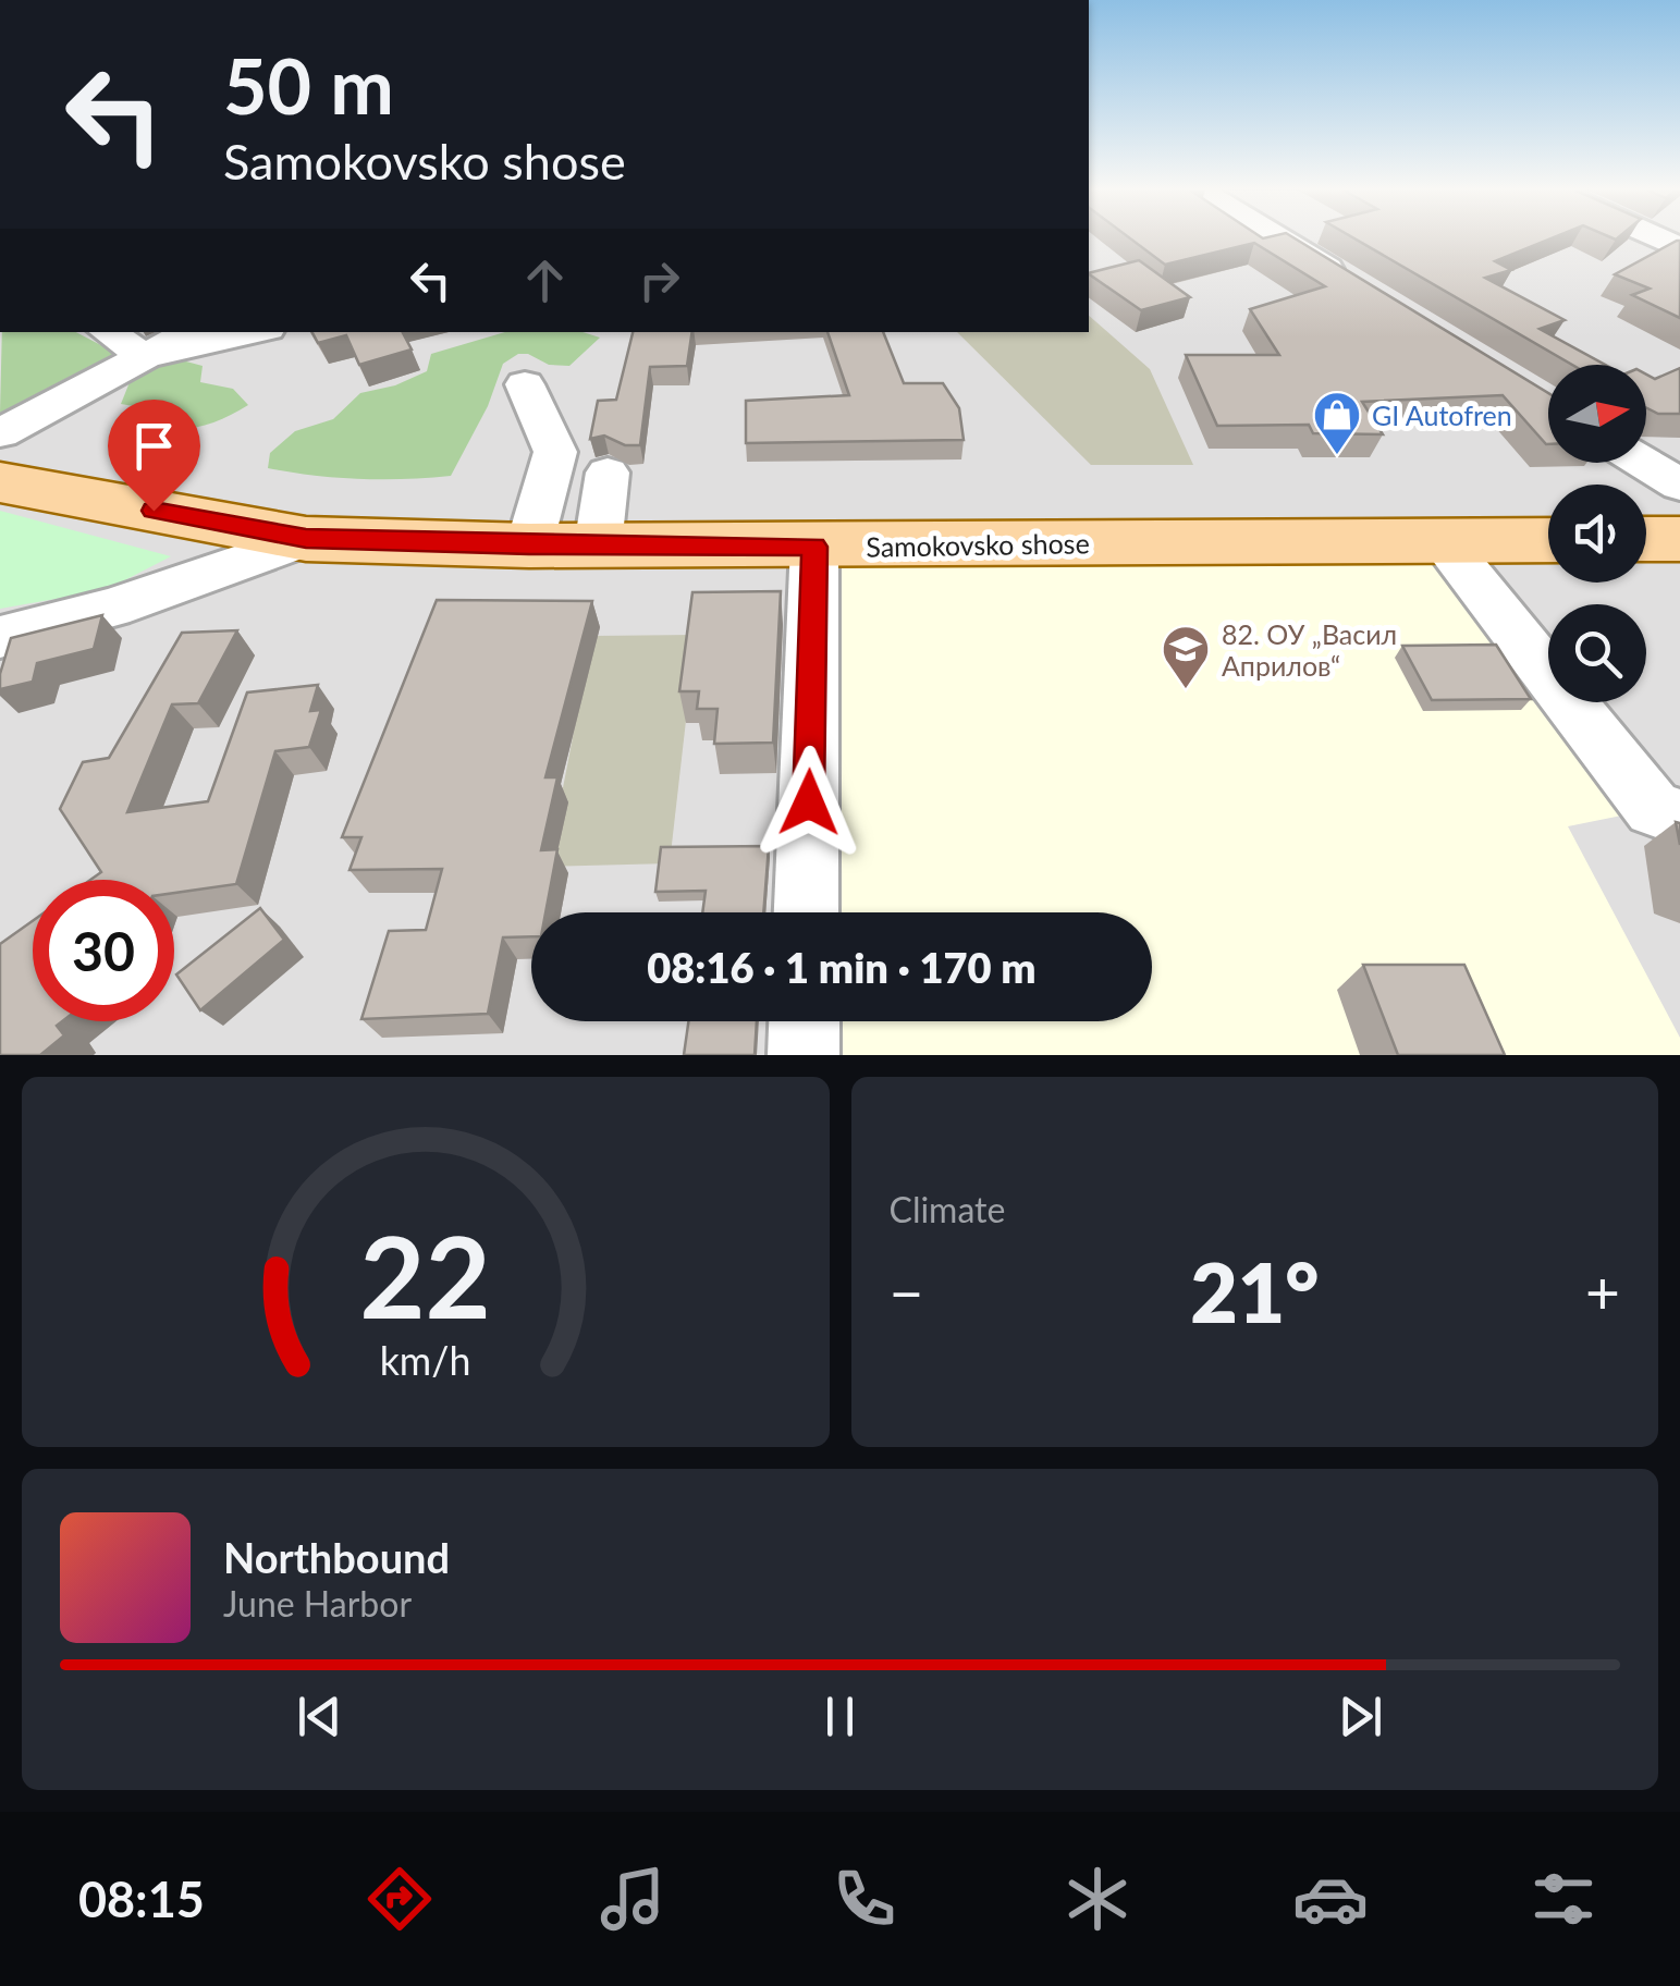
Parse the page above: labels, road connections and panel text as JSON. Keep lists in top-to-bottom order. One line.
{"streets":{"main road":["Samokovsko shose"]},"places":{"shop":["GI Autofren"],"school or university":["82. ОУ „Васил Априлов“"]},"north":"right","page":{"turn":["50 m","Samokovsko shose"],"limit":"30","trip":"08:16 · 1 min · 170 m","tile":"Climate","heat":["−","21°","+"],"song":["Northbound","June Harbor"],"tabs":"08:15","gauge":["22","km/h"]}}
